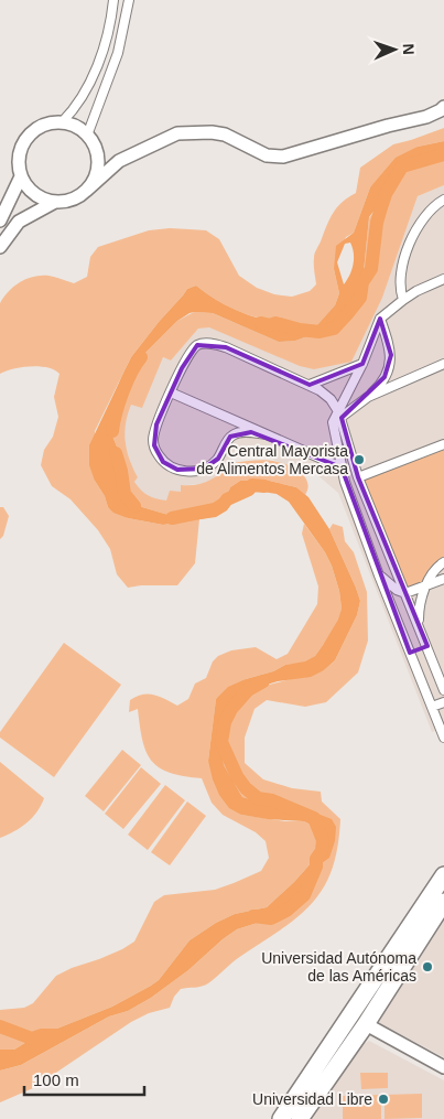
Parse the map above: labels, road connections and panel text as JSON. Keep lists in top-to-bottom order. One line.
{"places":["Central Mayorista de Alimentos Mercasa","Universidad Autónoma de las Américas","Universidad Libre"],"scale_bar":"100 m","north":"right"}
